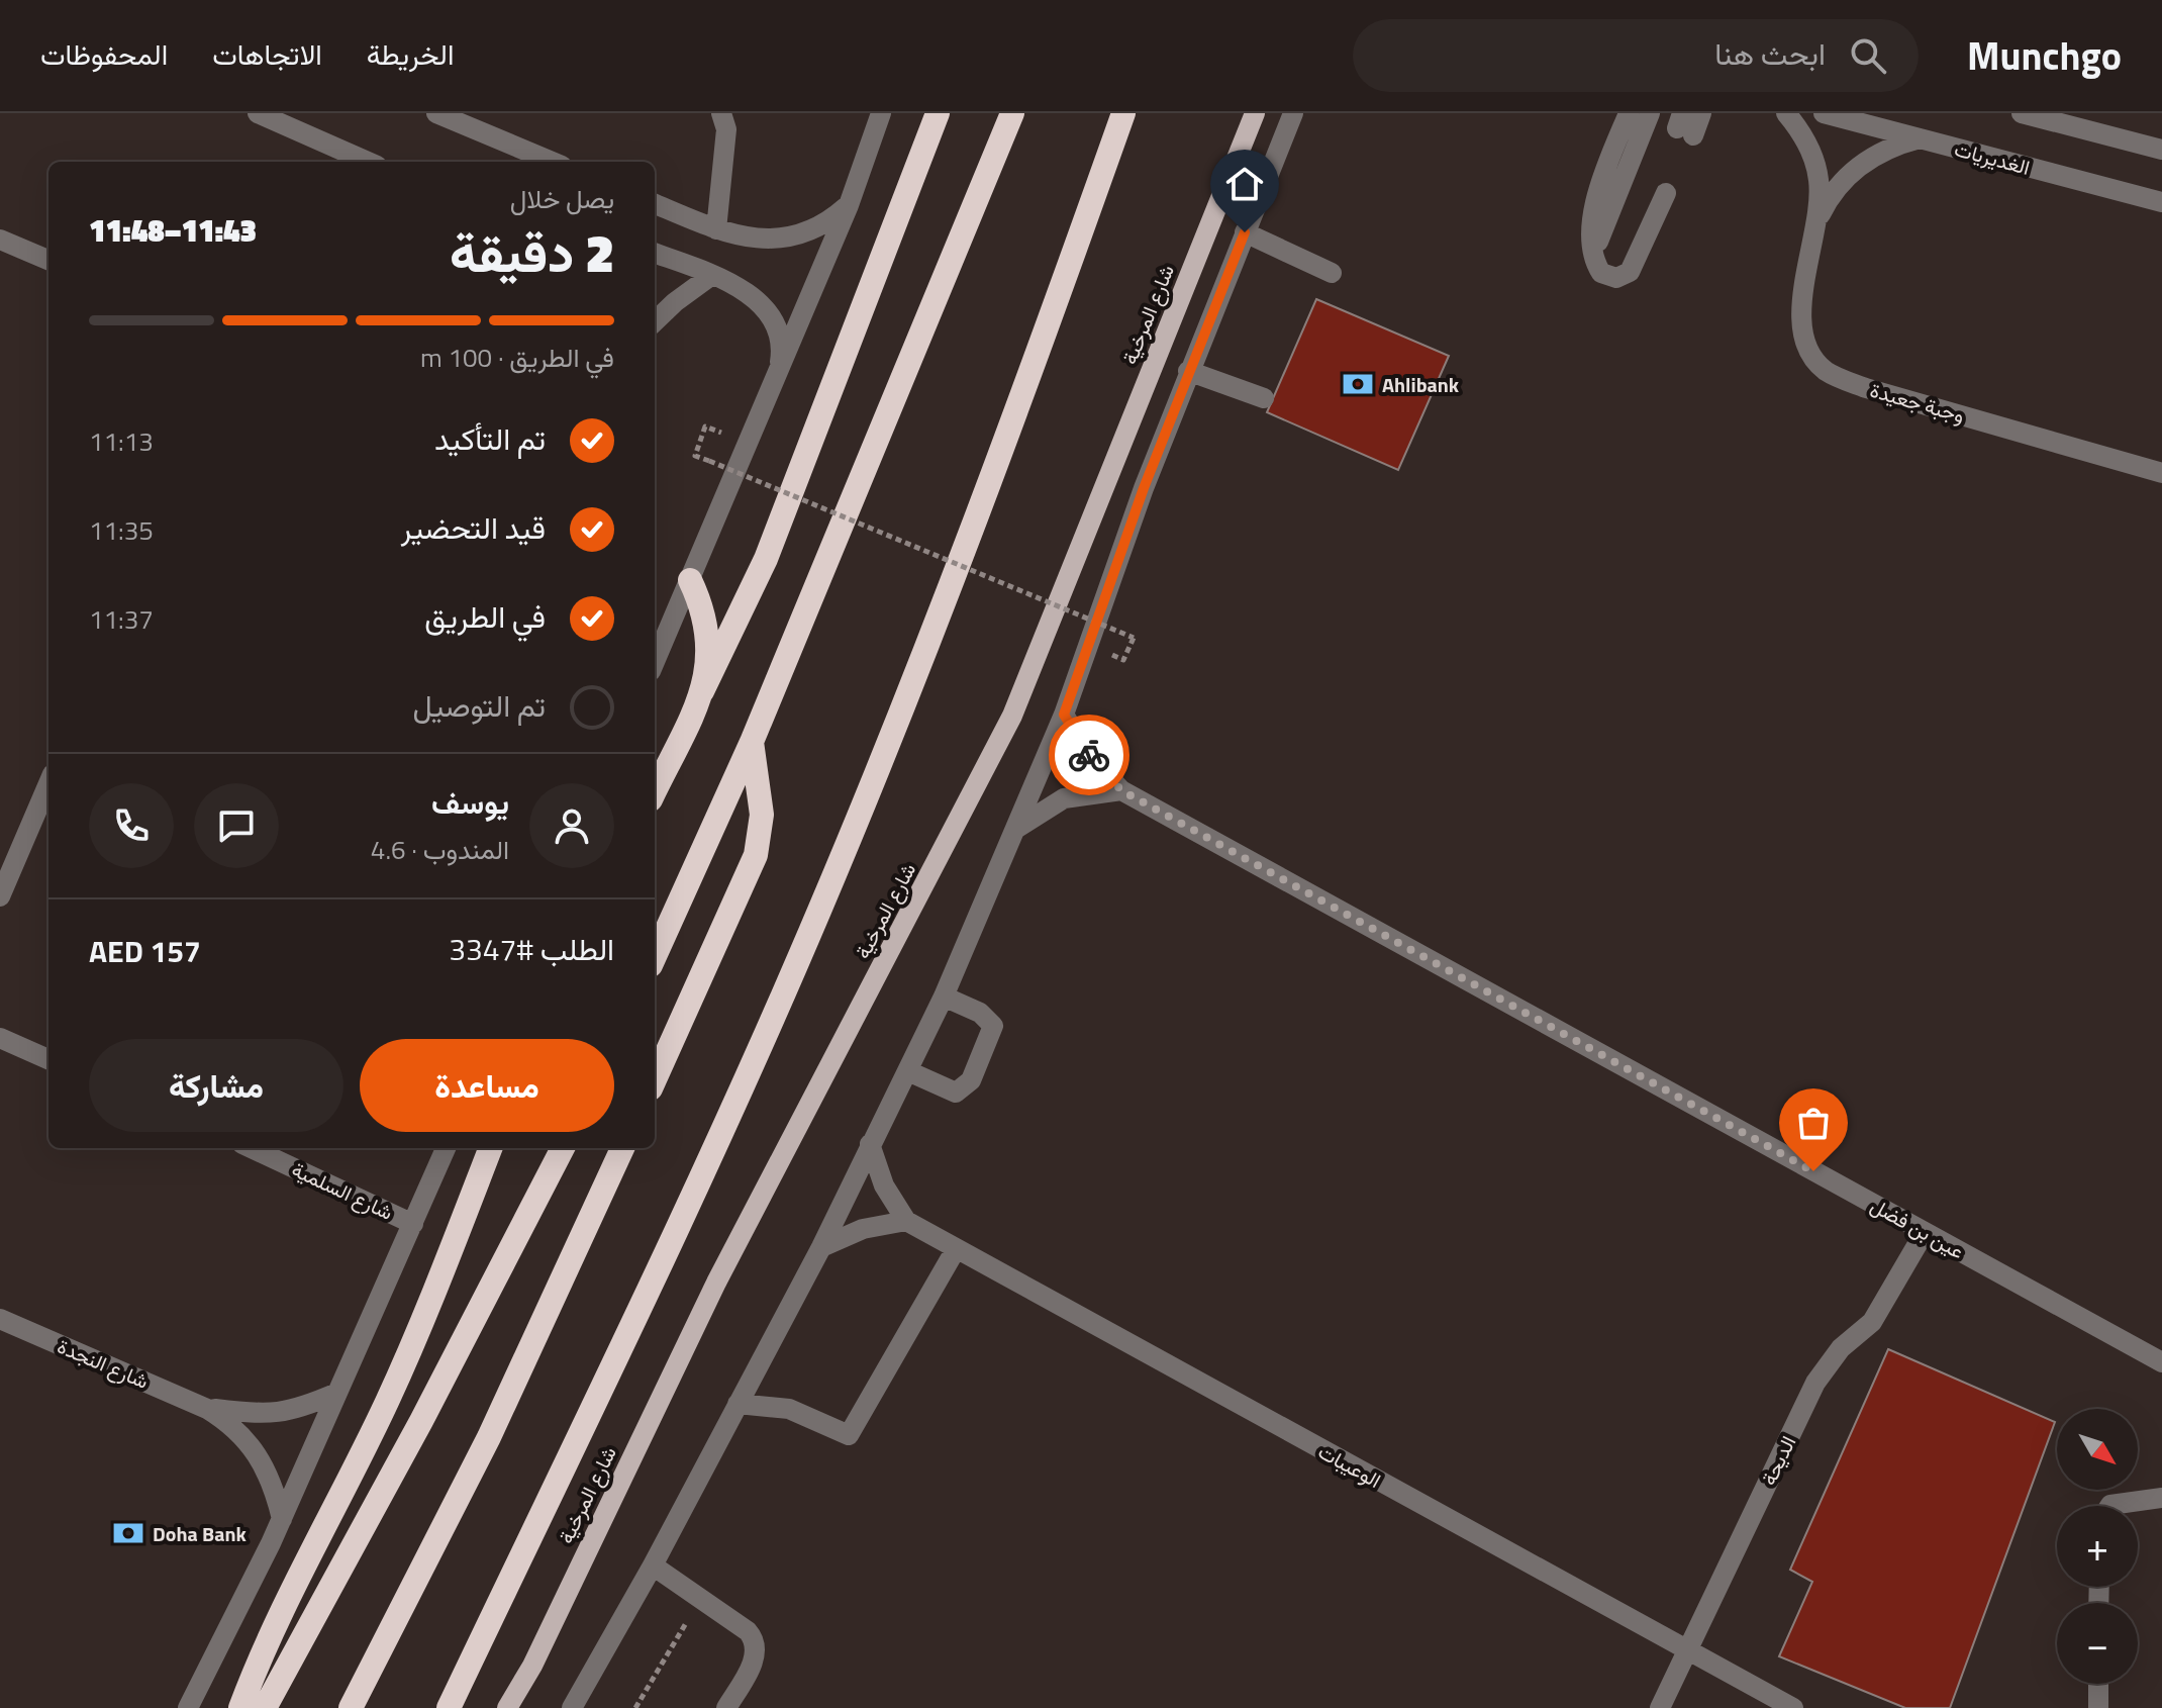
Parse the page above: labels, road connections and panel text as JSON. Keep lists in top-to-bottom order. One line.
{"streets":{"highway":["شارع المرخية"],"street":["الغديريات","وجبة جعيدة","شارع السلمية","عين بن فضل","شارع النجدة","الديحة","الوعيبات"]},"crossings":[["الغديريات","وجبة جعيدة"],["عين بن فضل","الديحة"],["الديحة","الوعيبات"]],"places":{"bank":["Ahlibank","Doha Bank"]},"north":"bottom right","page":{"header":"Munchgo","search":"ابحث هنا","nav":["الخريطة","الاتجاهات","المحفوظات"],"heading":["2 دقيقة","يصل خلال","11:43–11:48"],"panel":["يوسف","المندوب · 4.6","الطلب #3347","AED 157"],"bar":"في الطريق · 100 m","list":[["تم التأكيد","11:13"],["قيد التحضير","11:35"],["في الطريق","11:37"],"تم التوصيل"],"buttons":["مساعدة","مشاركة"],"map_buttons":["+","−"]}}
